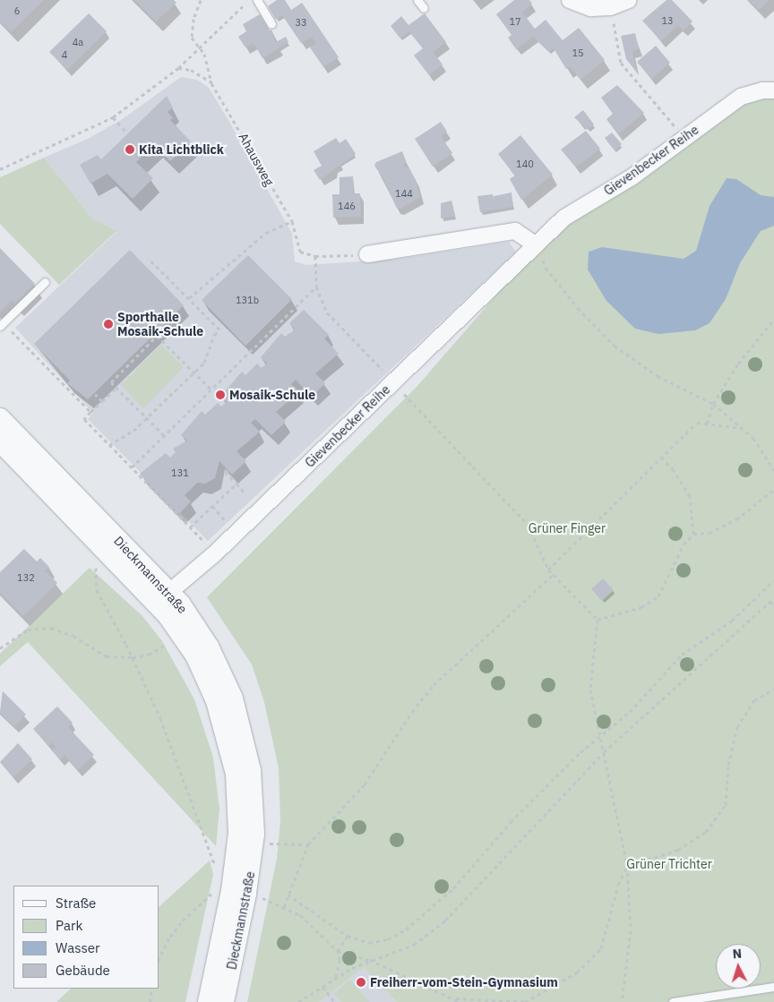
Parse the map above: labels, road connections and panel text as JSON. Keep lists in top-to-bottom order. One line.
{"streets":{"street":["Gievenbecker Reihe","Dieckmannstraße"],"path":["Ahausweg"]},"crossings":[["Gievenbecker Reihe","Dieckmannstraße"]],"parks":["Grüner Finger","Grüner Trichter"],"places":["Kita Lichtblick","Sporthalle Mosaik-Schule","Mosaik-Schule","Freiherr-vom-Stein-Gymnasium"],"house_numbers":["6","13","17","33","4a","15","4","140","144","146","131b","131","132"],"legend":["Straße","Park","Wasser","Gebäude"],"north":"top"}
